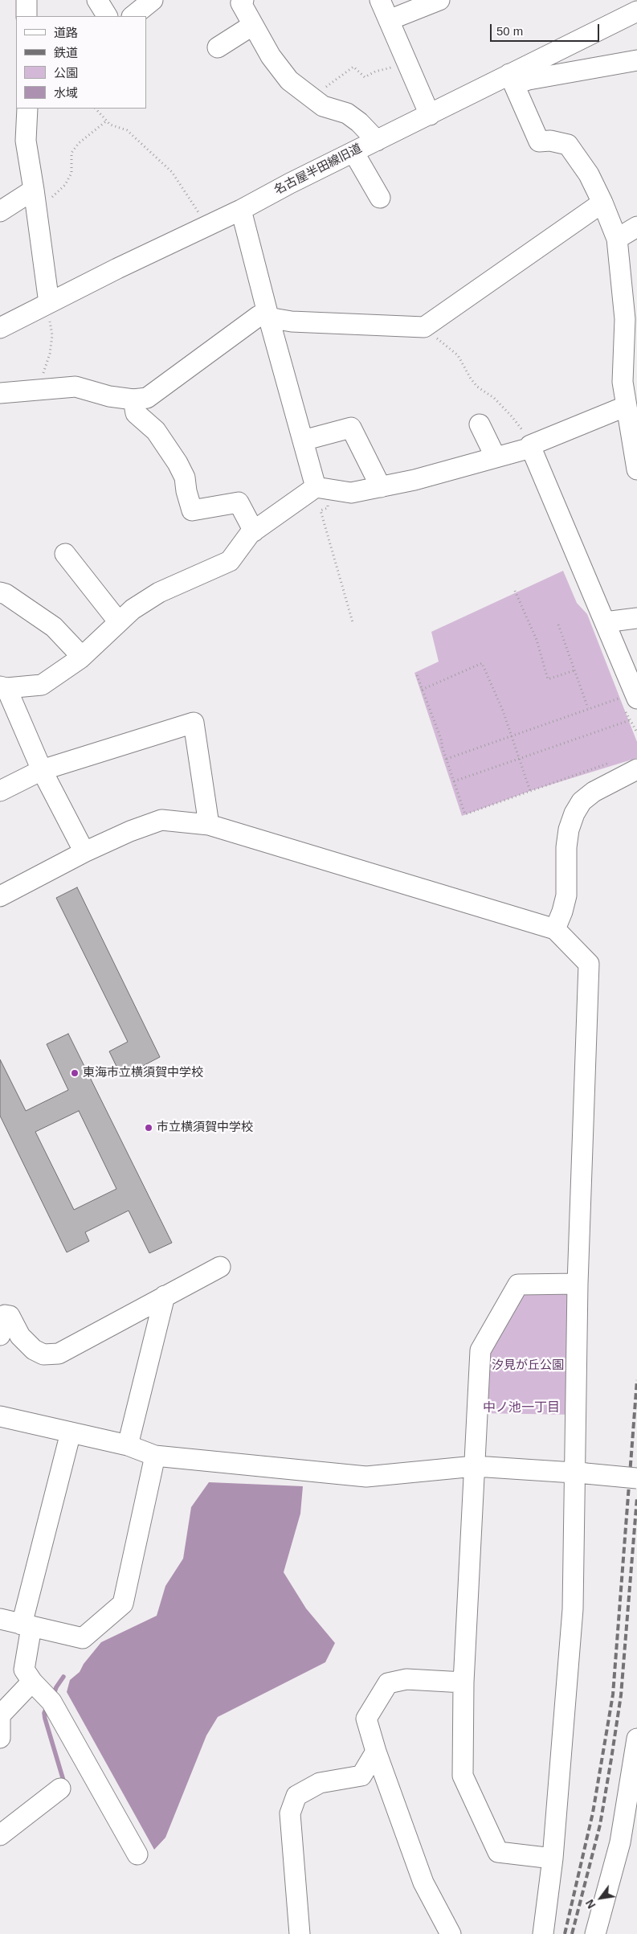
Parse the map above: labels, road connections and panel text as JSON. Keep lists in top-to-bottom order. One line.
{"streets":{"street":["名古屋半田線旧道"]},"districts":["中ノ池一丁目"],"parks":["汐見が丘公園"],"places":["東海市立横須賀中学校","市立横須賀中学校"],"legend":["道路","鉄道","公園","水域"],"scale_bar":"50 m","north":"bottom left"}
